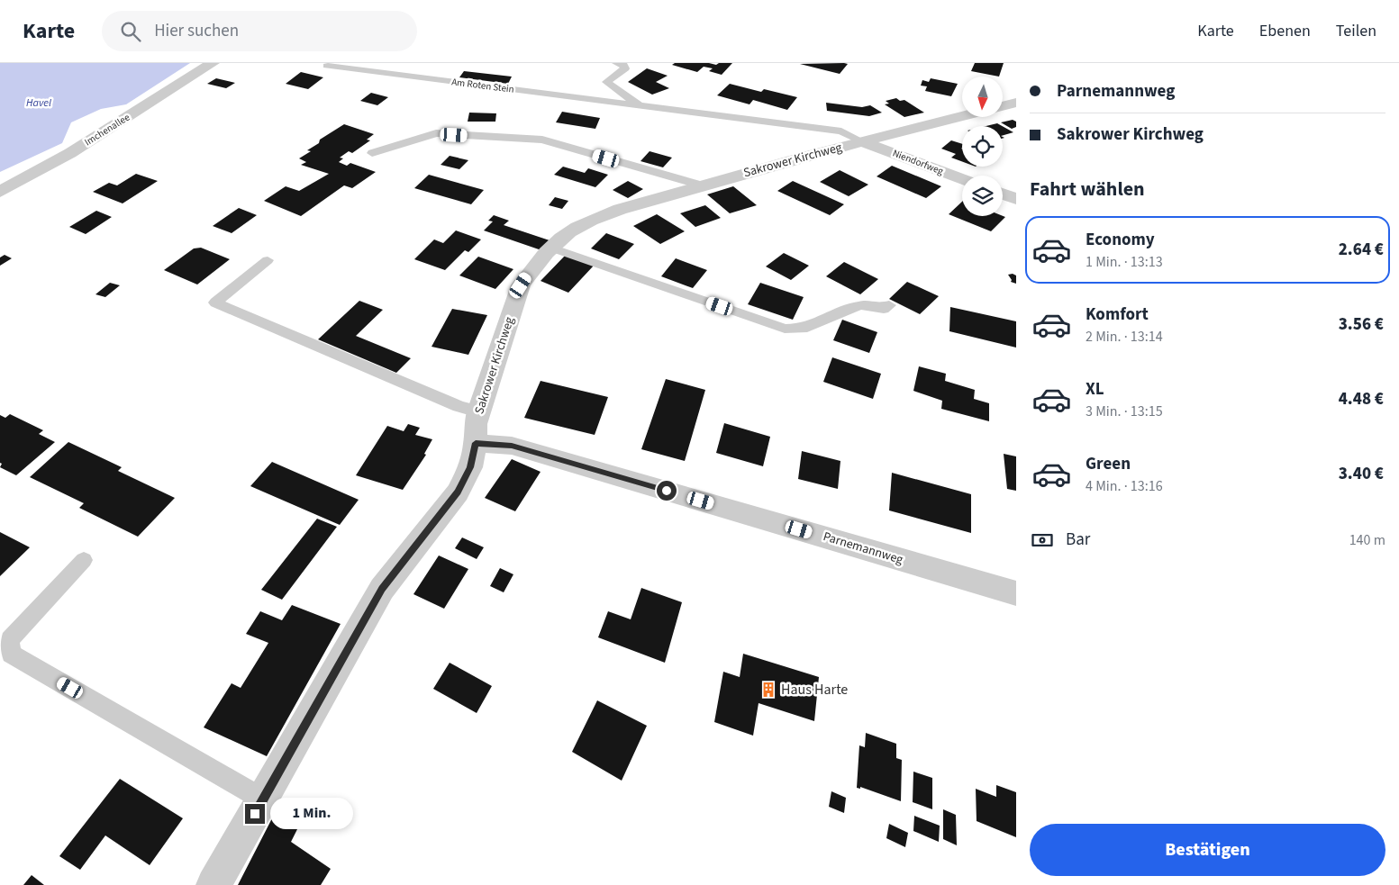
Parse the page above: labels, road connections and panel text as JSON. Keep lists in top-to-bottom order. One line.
{"streets":{"street":["Imchenallee","Sakrower Kirchweg","Niendorfweg","Parnemannweg"],"lane":["Am Roten Stein"]},"crossings":[["Am Roten Stein","Sakrower Kirchweg"],["Am Roten Stein","Niendorfweg"],["Sakrower Kirchweg","Niendorfweg"],["Sakrower Kirchweg","Parnemannweg"]],"water":["Havel"],"places":{"building":["Haus Harte"]},"north":"bottom","page":{"header":"Karte","search":"Hier suchen","nav":["Karte","Ebenen","Teilen"],"banner":["Parnemannweg","Sakrower Kirchweg"],"heading":"Fahrt wählen","list":[{"name":"Economy","note":"1 Min. · 13:13","value":"2.64 €"},{"name":"Komfort","note":"2 Min. · 13:14","value":"3.56 €"},{"name":"XL","note":"3 Min. · 13:15","value":"4.48 €"},{"name":"Green","note":"4 Min. · 13:16","value":"3.40 €"}],"pay":["Bar","140 m"],"bubble":"1 Min.","buttons":"Bestätigen"}}
